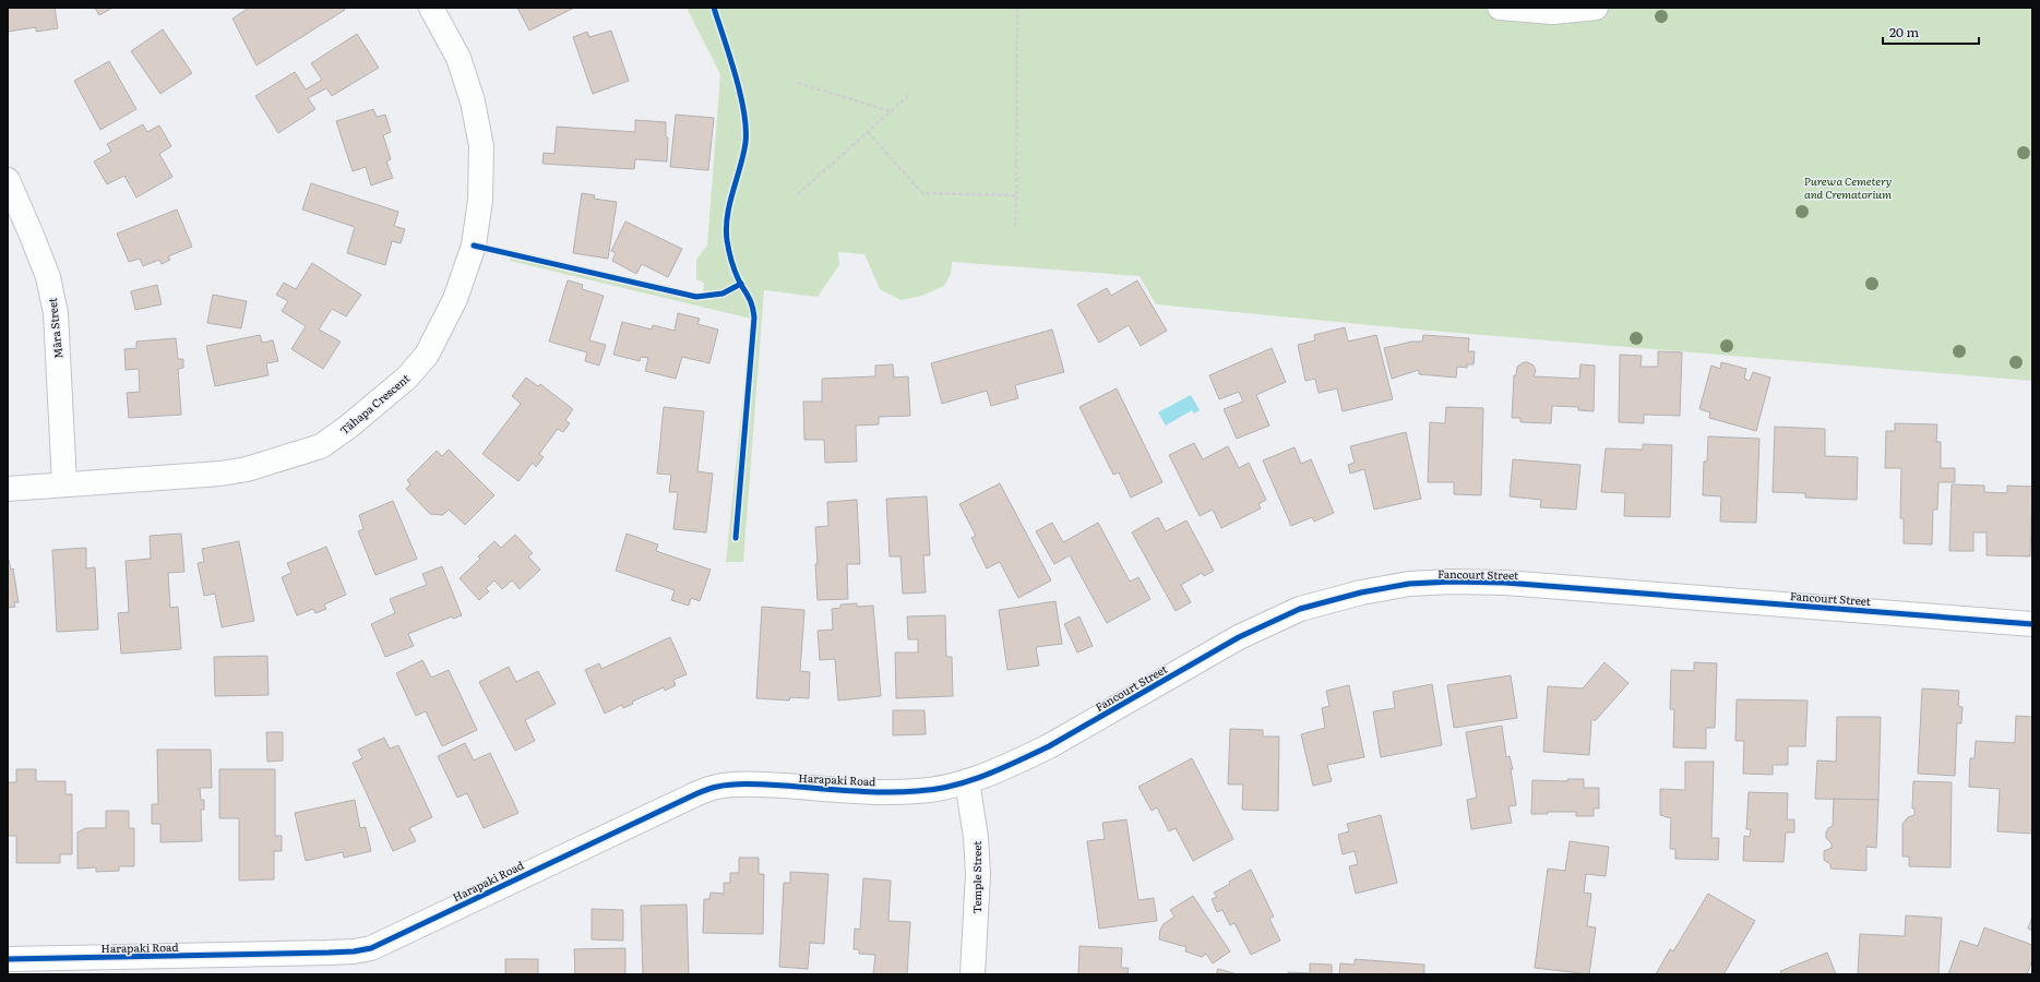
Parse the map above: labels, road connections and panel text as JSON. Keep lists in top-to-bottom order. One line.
{"streets":{"street":["Māra Street","Tāhapa Crescent","Fancourt Street","Harapaki Road","Temple Street"]},"crossings":[["Māra Street","Tāhapa Crescent"],["Fancourt Street","Harapaki Road"],["Fancourt Street","Temple Street"],["Harapaki Road","Temple Street"]],"parks":["Purewa Cemetery and Crematorium"],"scale_bar":"20 m"}
